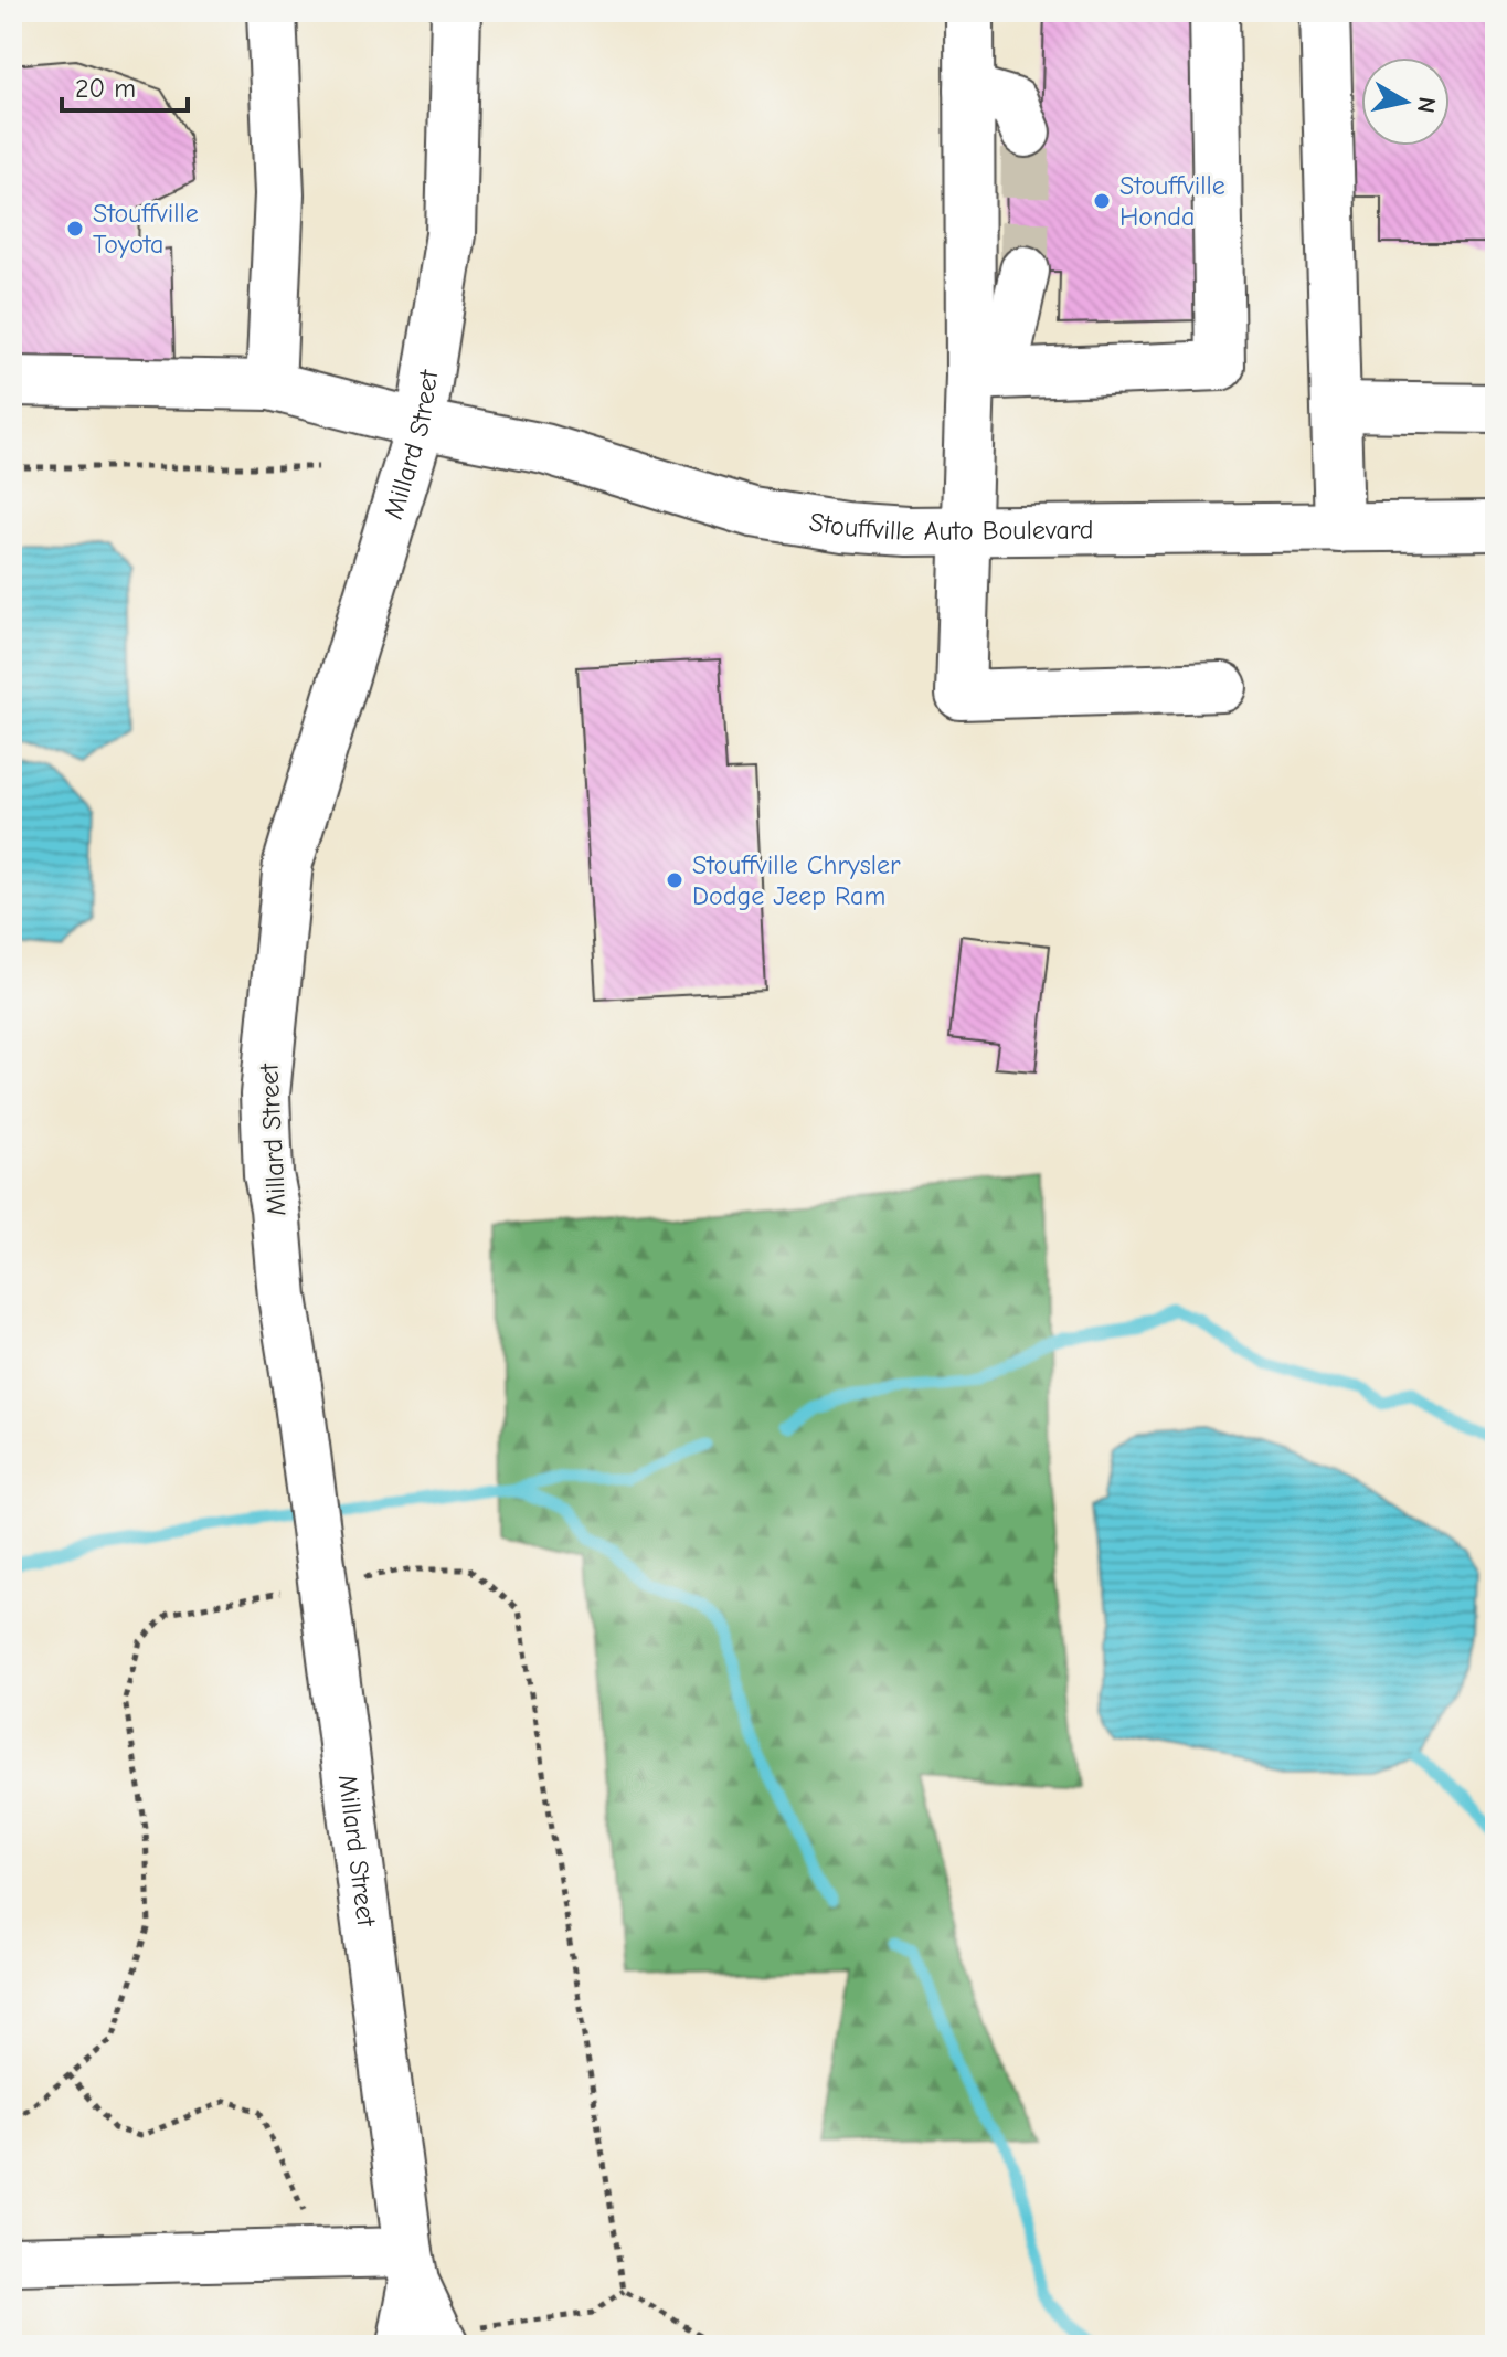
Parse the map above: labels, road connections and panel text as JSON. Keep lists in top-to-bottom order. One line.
{"streets":{"street":["Millard Street","Stouffville Auto Boulevard"]},"crossings":[["Millard Street","Stouffville Auto Boulevard"]],"places":["Stouffville Honda","Stouffville Toyota","Stouffville Chrysler Dodge Jeep Ram"],"scale_bar":"20 m","north":"right"}
